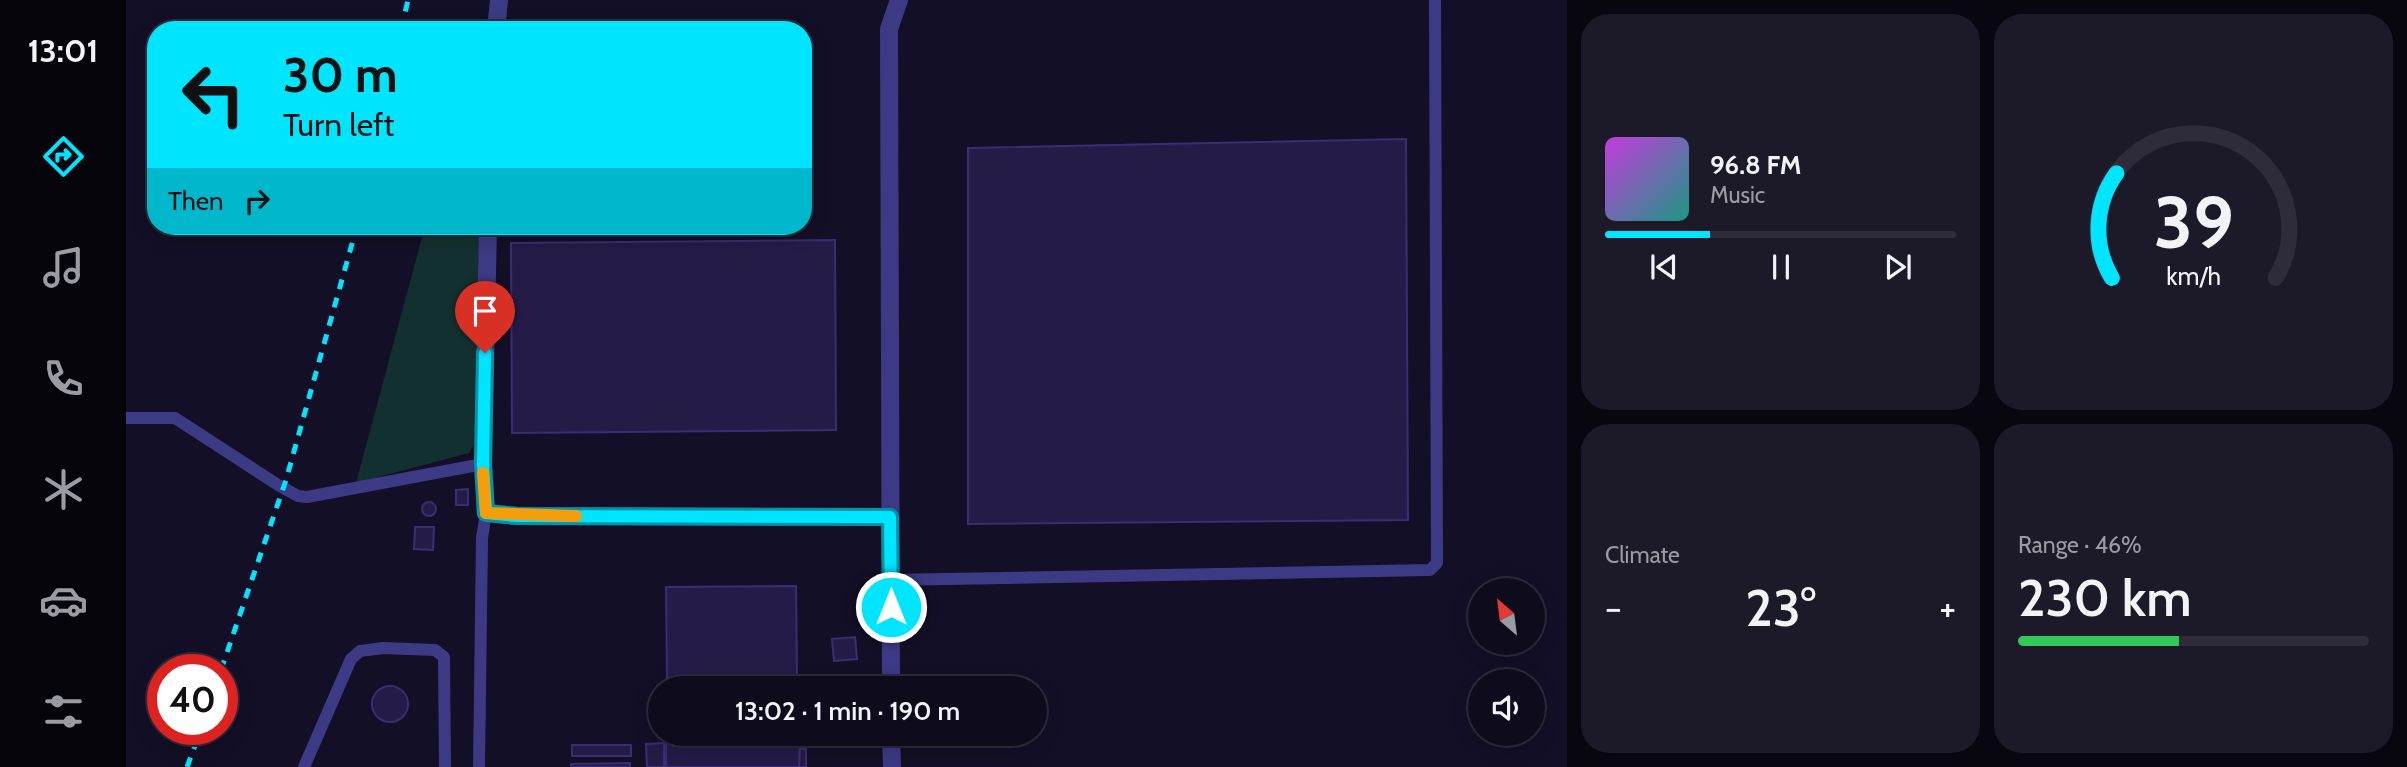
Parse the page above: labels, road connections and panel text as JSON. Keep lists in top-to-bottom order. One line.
{"north":"top left","page":{"tabs":"13:01","turn":["30 m","Turn left"],"song":["96.8 FM","Music"],"then":"Then","tile":["Climate",["Range · 46%","230 km"]],"heat":["−","23°","+"],"limit":"40","trip":"13:02 · 1 min · 190 m","gauge":["39","km/h"]}}
